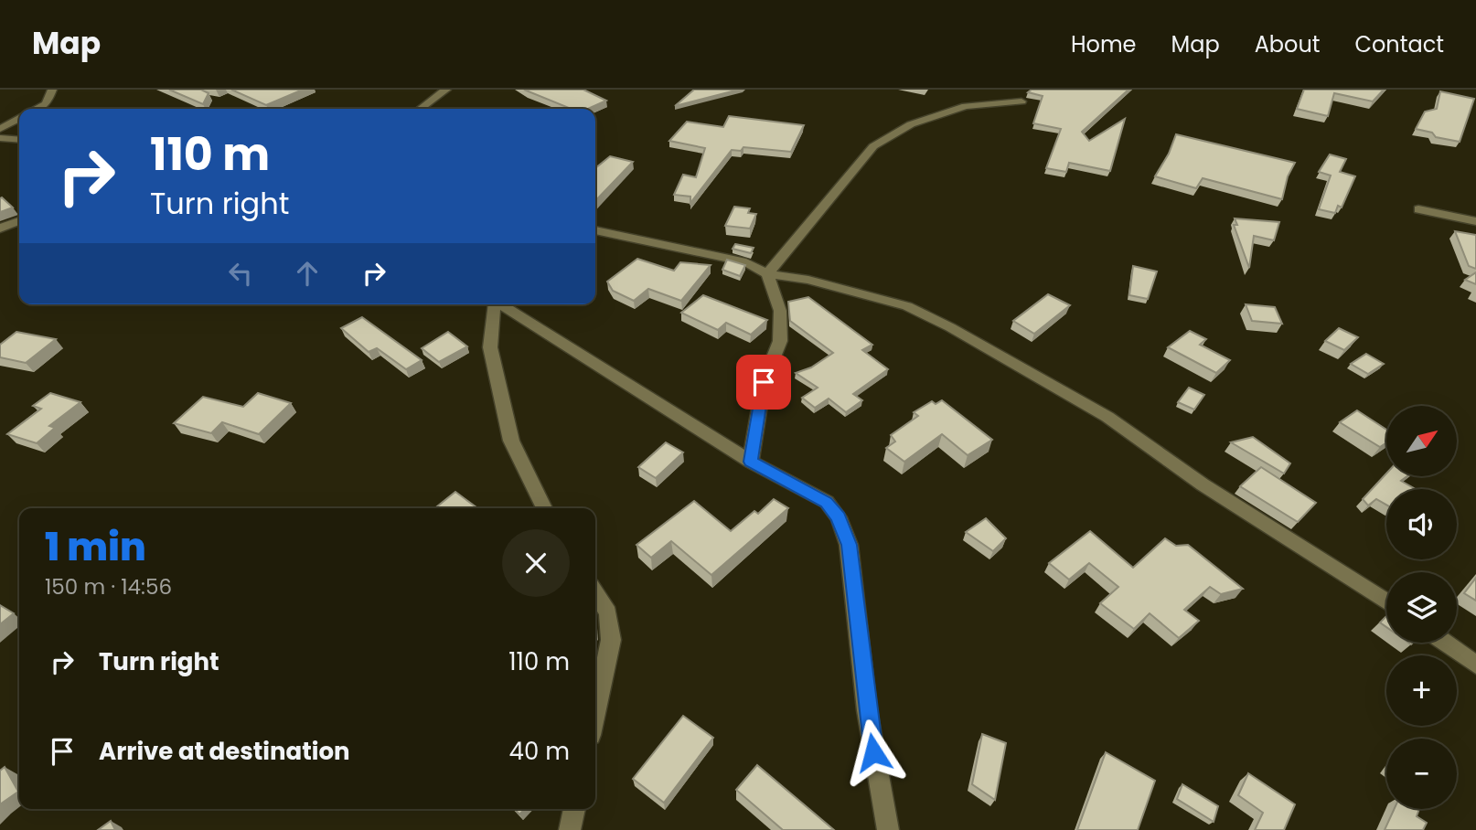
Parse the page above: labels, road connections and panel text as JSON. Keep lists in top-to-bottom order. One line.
{"north":"top right","page":{"header":"Map","nav":["Home","Map","About","Contact"],"turn":["110 m","Turn right"],"map_buttons":["+","−"],"heading":["1 min","150 m · 14:56"],"list":[{"name":"Turn right","value":"110 m"},{"name":"Arrive at destination","value":"40 m"}]}}
